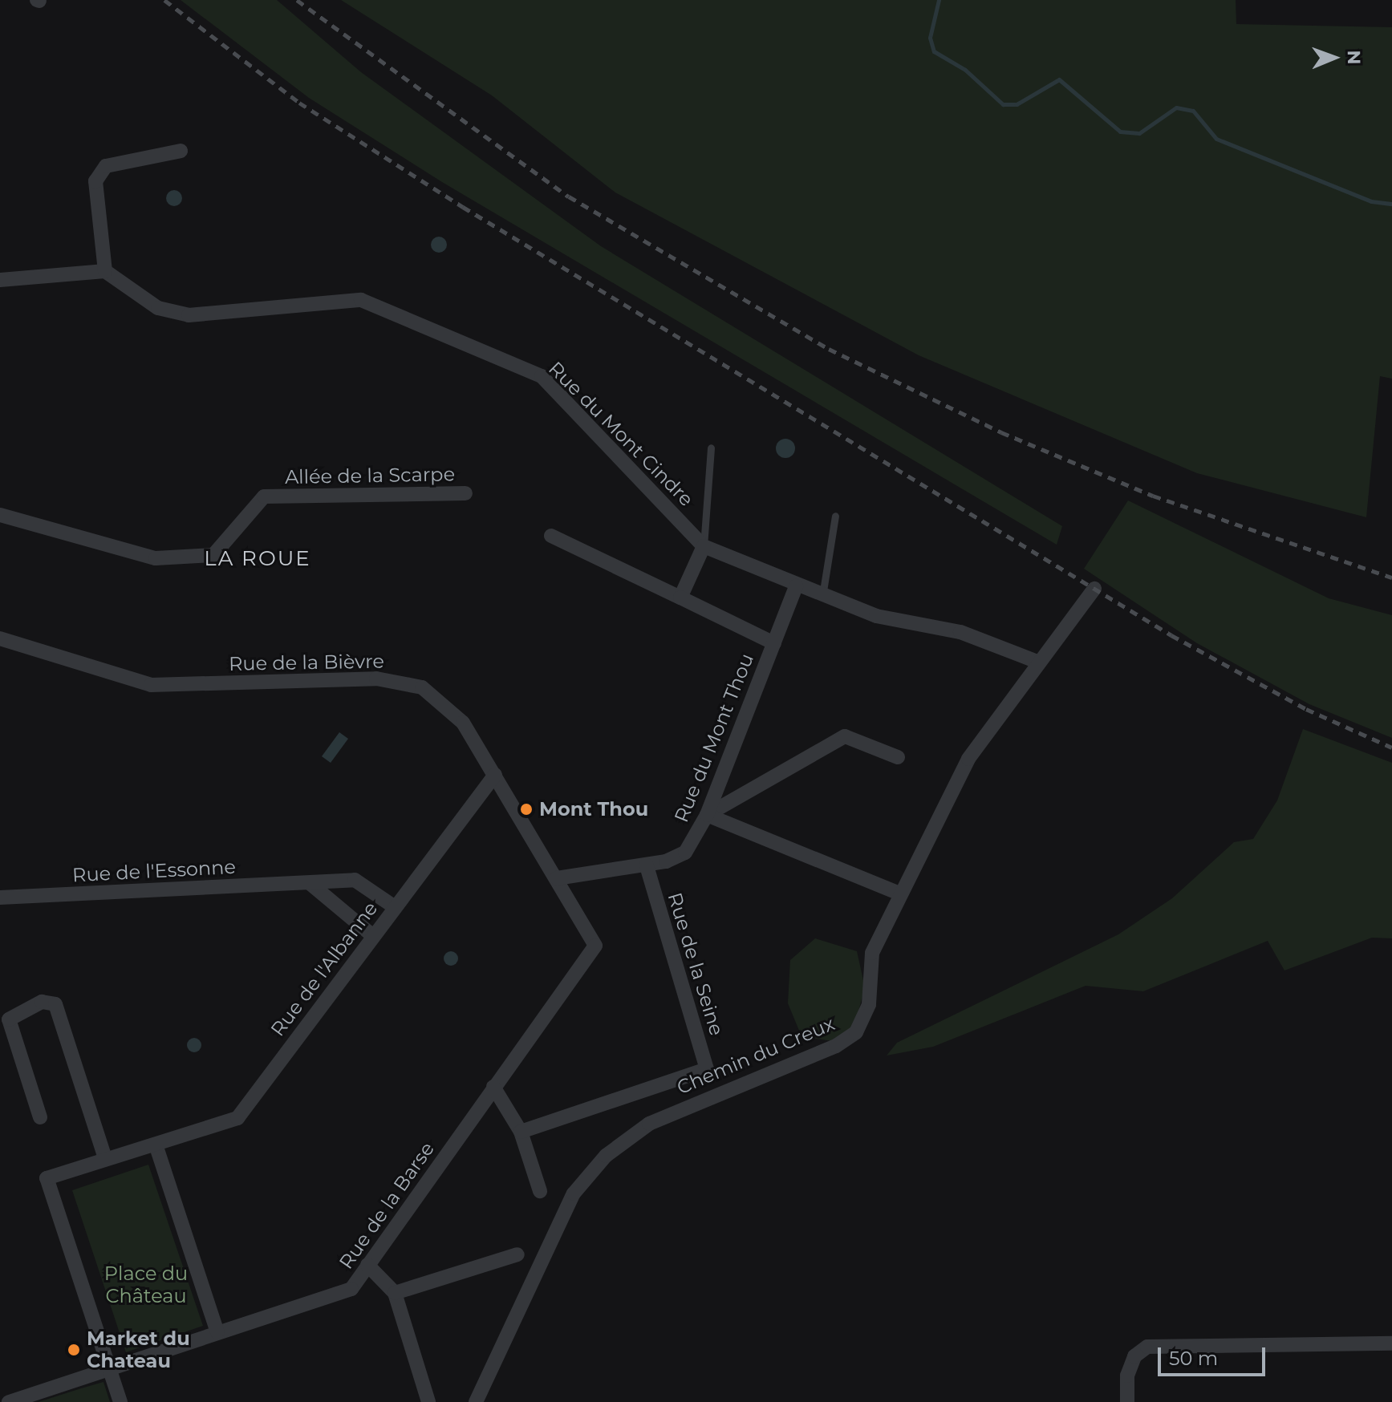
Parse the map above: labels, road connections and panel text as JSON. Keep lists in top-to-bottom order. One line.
{"streets":{"street":["Rue du Mont Cindre","Allée de la Scarpe","Rue de la Bièvre","Rue du Mont Thou","Rue de l'Essonne","Rue de la Seine","Rue de l'Albanne","Chemin du Creux","Rue de la Barse"]},"crossings":[["Rue du Mont Cindre","Rue du Mont Thou"],["Rue du Mont Cindre","Chemin du Creux"],["Rue de la Bièvre","Rue du Mont Thou"],["Rue de la Bièvre","Rue de l'Albanne"],["Rue de la Bièvre","Rue de la Barse"],["Rue du Mont Thou","Rue de la Seine"],["Rue du Mont Thou","Rue de la Barse"],["Rue de l'Essonne","Rue de l'Albanne"]],"districts":["LA ROUE"],"parks":["Place du Château"],"places":["Mont Thou","Market du Chateau"],"scale_bar":"50 m","north":"right"}
